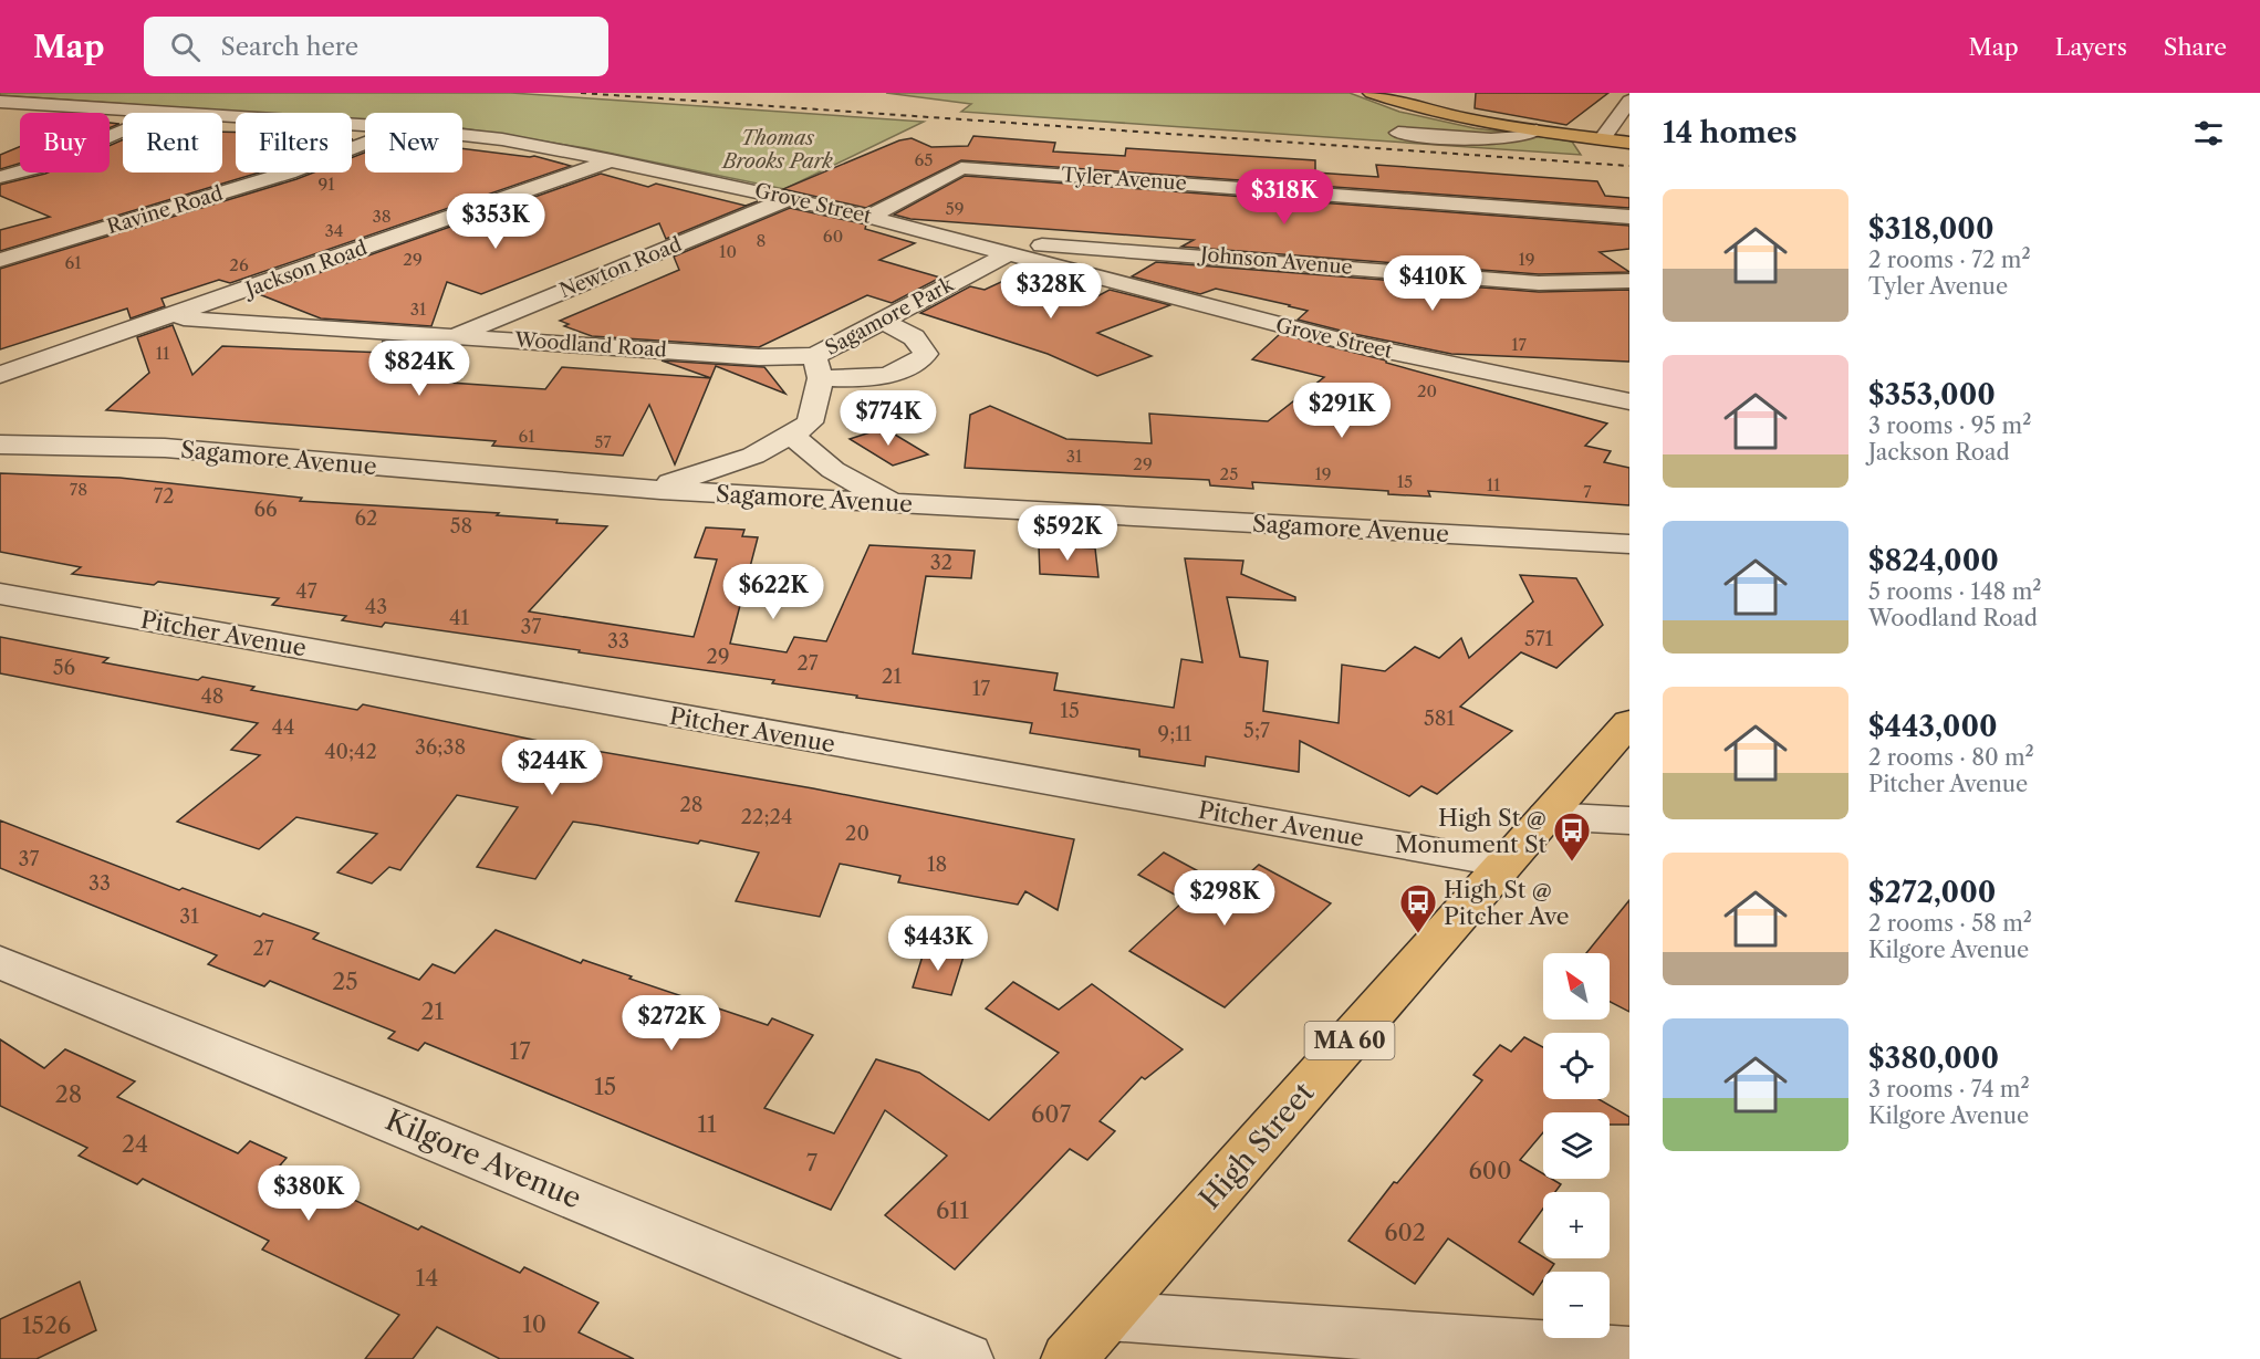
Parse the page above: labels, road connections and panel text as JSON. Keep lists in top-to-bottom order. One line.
{"streets":{"main road":["MA 60","High Street"],"street":["Tyler Avenue","Grove Street","Ravine Road","Johnson Avenue","Newton Road","Jackson Road","Sagamore Park","Woodland Road","Sagamore Avenue","Pitcher Avenue","Kilgore Avenue"]},"crossings":[["Tyler Avenue","Grove Street"],["Grove Street","Johnson Avenue"],["Grove Street","Newton Road"],["Grove Street","Jackson Road"],["Grove Street","Sagamore Park"],["Newton Road","Woodland Road"],["Jackson Road","Woodland Road"],["Sagamore Park","Woodland Road"],["Sagamore Park","Sagamore Avenue"],["Pitcher Avenue","High Street"]],"parks":["Thomas Brooks Park"],"places":{"bus stop":["High St @ Monument St","High St @ Pitcher Ave"]},"house_numbers":["65","91","59","38","34","60","8","10","29","19","61","26","31","17","11","20","61","57","31","29","25","19","15","11","78","7","72","66","62","58","32","47","43","41","37","571","33","29","27","56","21","17","48","15","581","44","5;7","9;11","36;38","40;42","28","22;24","20","37","18","33","31","27","25","21","17","15","28","607","11","24","7","600","611","602","14","10","1526"],"north":"top left","page":{"header":"Map","search":"Search here","nav":["Map","Layers","Share"],"heading":"14 homes","chip":["Buy","Rent","Filters","New"],"price":["$318K","$353K","$410K","$328K","$824K","$291K","$774K","$592K","$622K","$244K","$298K","$443K","$272K","$380K"],"list":[{"name":"$318,000","note":"2 rooms · 72 m² · Tyler Avenue"},{"name":"$353,000","note":"3 rooms · 95 m² · Jackson Road"},{"name":"$824,000","note":"5 rooms · 148 m² · Woodland Road"},{"name":"$443,000","note":"2 rooms · 80 m² · Pitcher Avenue"},{"name":"$272,000","note":"2 rooms · 58 m² · Kilgore Avenue"},{"name":"$380,000","note":"3 rooms · 74 m² · Kilgore Avenue"}],"map_buttons":["+","−"]}}
